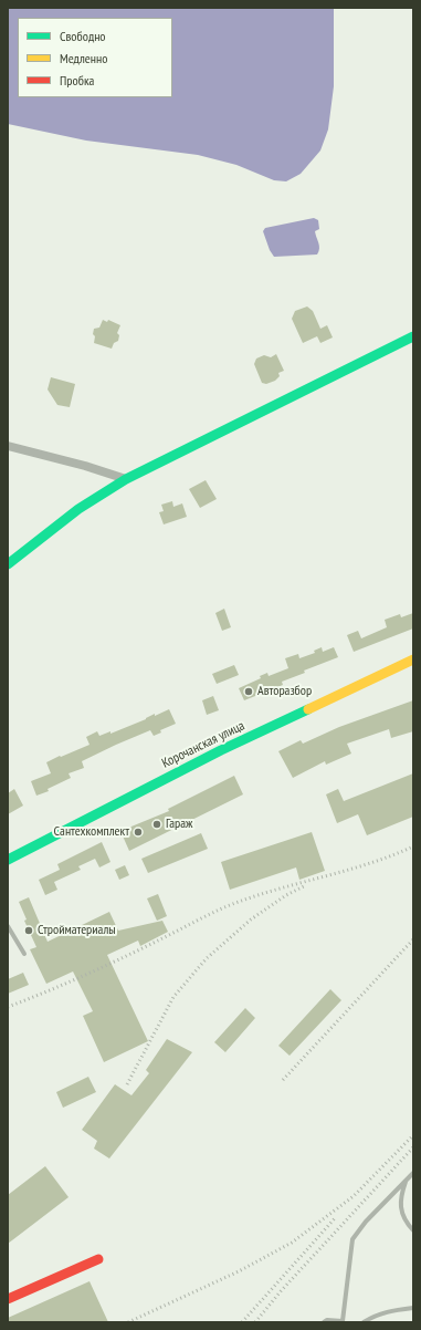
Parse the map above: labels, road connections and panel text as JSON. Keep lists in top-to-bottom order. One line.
{"streets":{"main road":["Корочанская улица"]},"places":["Авторазбор","Гараж","Сантехкомплект","Стройматериалы"],"legend":["Свободно","Медленно","Пробка"]}
